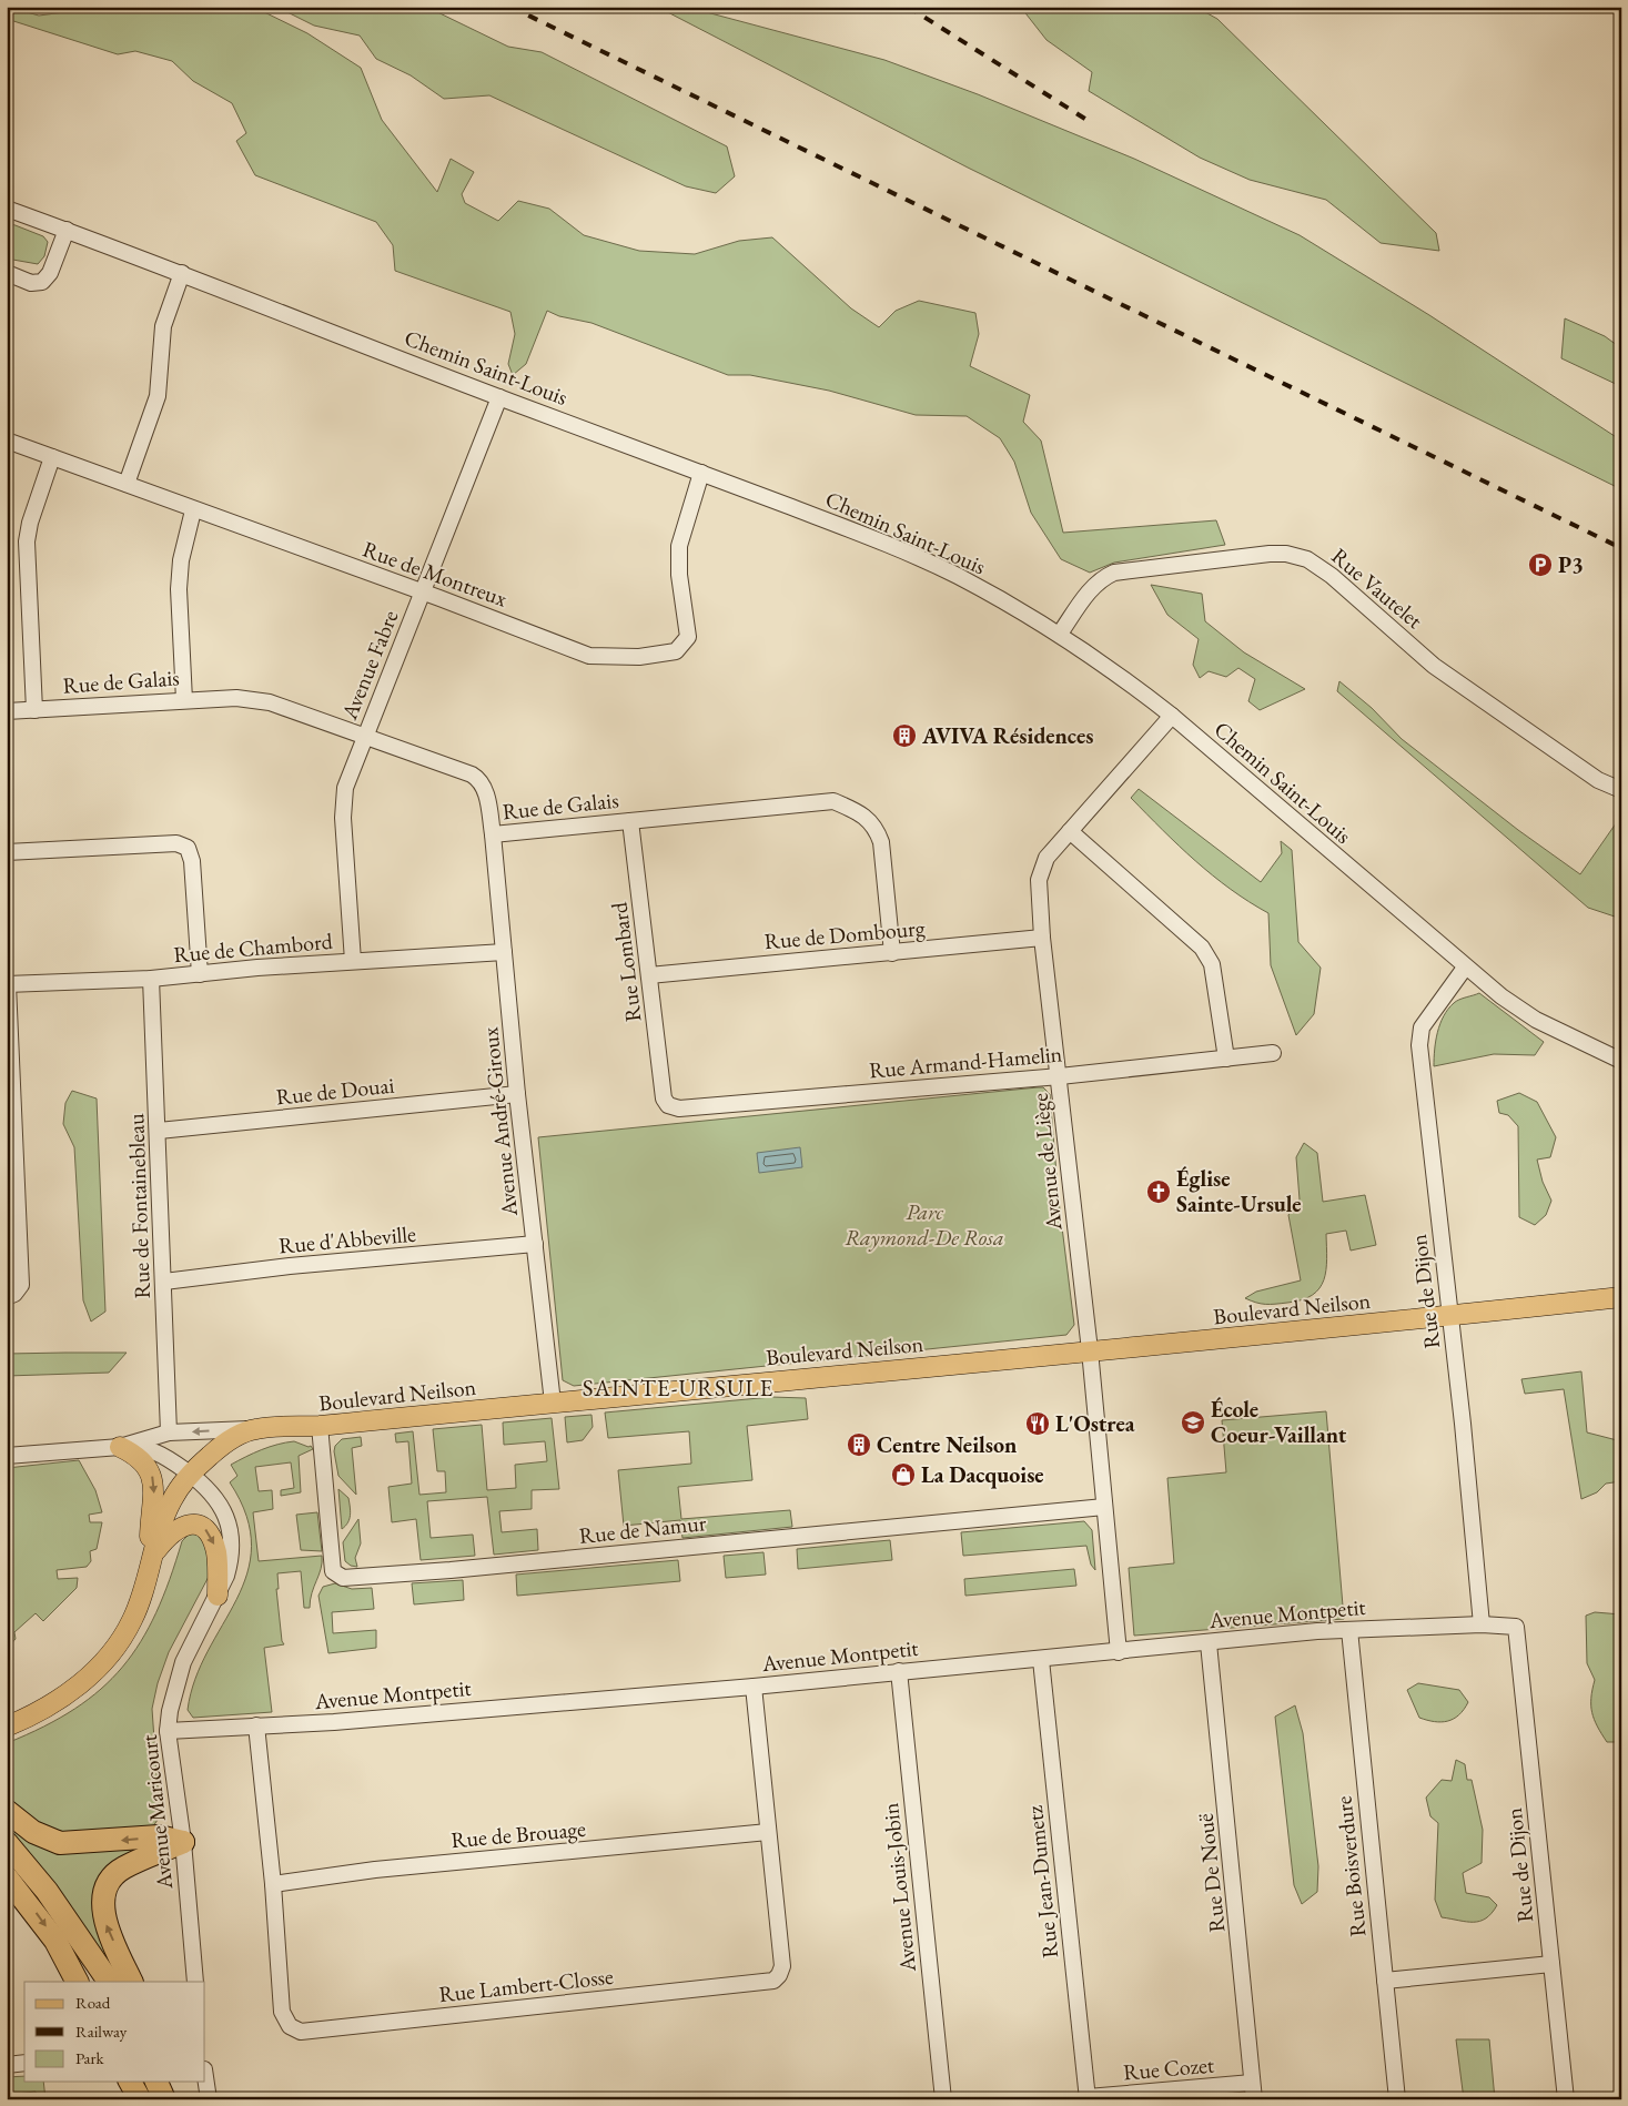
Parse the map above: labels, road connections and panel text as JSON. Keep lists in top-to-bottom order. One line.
{"streets":{"main road":["Boulevard Neilson"],"street":["Chemin Saint-Louis","Rue de Montreux","Rue Vautelet","Avenue Fabre","Rue de Galais","Rue de Dombourg","Rue de Chambord","Rue Lombard","Rue Armand-Hamelin","Rue de Douai","Avenue André-Giroux","Avenue de Liège","Rue de Fontainebleau","Rue d'Abbeville","Rue de Dijon","Rue de Namur","Avenue Montpetit","Avenue Maricourt","Rue de Brouage","Rue Boisverdure","Rue De Nouë","Rue Jean-Dumetz","Avenue Louis-Jobin","Rue Lambert-Closse","Rue Cozet"]},"crossings":[["Chemin Saint-Louis","Rue de Montreux"],["Chemin Saint-Louis","Rue Vautelet"],["Chemin Saint-Louis","Avenue Fabre"],["Chemin Saint-Louis","Avenue de Liège"],["Chemin Saint-Louis","Rue de Dijon"],["Rue de Montreux","Avenue Fabre"],["Avenue Fabre","Rue de Galais"],["Avenue Fabre","Rue de Chambord"],["Rue de Galais","Rue de Dombourg"],["Rue de Galais","Rue Lombard"],["Rue de Galais","Avenue André-Giroux"],["Rue de Dombourg","Rue Lombard"],["Rue de Dombourg","Avenue de Liège"],["Rue de Chambord","Avenue André-Giroux"],["Rue de Chambord","Rue de Fontainebleau"],["Rue Lombard","Rue Armand-Hamelin"],["Rue Armand-Hamelin","Avenue de Liège"],["Rue de Douai","Avenue André-Giroux"],["Rue de Douai","Rue de Fontainebleau"],["Avenue André-Giroux","Rue d'Abbeville"],["Avenue André-Giroux","Boulevard Neilson"],["Avenue de Liège","Boulevard Neilson"],["Avenue de Liège","Rue de Namur"],["Avenue de Liège","Avenue Montpetit"],["Rue de Fontainebleau","Rue d'Abbeville"],["Rue de Fontainebleau","Boulevard Neilson"],["Rue de Dijon","Boulevard Neilson"],["Rue de Dijon","Avenue Montpetit"],["Boulevard Neilson","Rue de Namur"],["Boulevard Neilson","Avenue Maricourt"],["Avenue Montpetit","Avenue Maricourt"],["Avenue Montpetit","Rue Boisverdure"],["Avenue Montpetit","Rue De Nouë"],["Avenue Montpetit","Rue Jean-Dumetz"],["Avenue Montpetit","Avenue Louis-Jobin"],["Avenue Montpetit","Rue Lambert-Closse"],["Rue de Brouage","Rue Lambert-Closse"],["Rue De Nouë","Rue Cozet"],["Rue Jean-Dumetz","Rue Cozet"]],"districts":["SAINTE-URSULE"],"parks":["Parc Raymond-De Rosa"],"places":{"parking":["P3"],"building":["AVIVA Résidences","Centre Neilson"],"church":["Église Sainte-Ursule"],"school or university":["École Coeur-Vaillant"],"restaurant":["L'Ostrea"],"shop":["La Dacquoise"]},"legend":["Road","Railway","Park"]}
